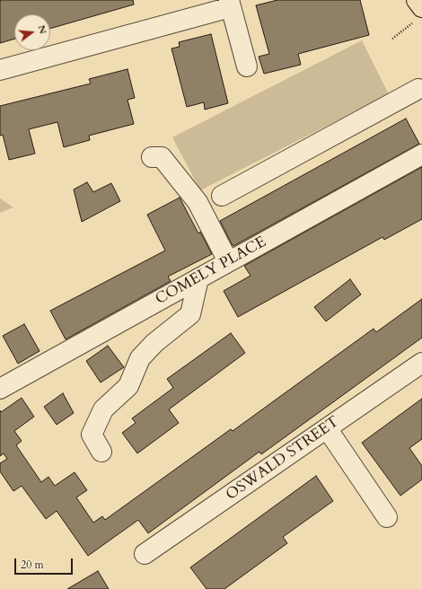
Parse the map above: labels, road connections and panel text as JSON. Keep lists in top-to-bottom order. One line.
{"streets":{"street":["COMELY PLACE","OSWALD STREET"]},"scale_bar":"20 m","north":"right"}
